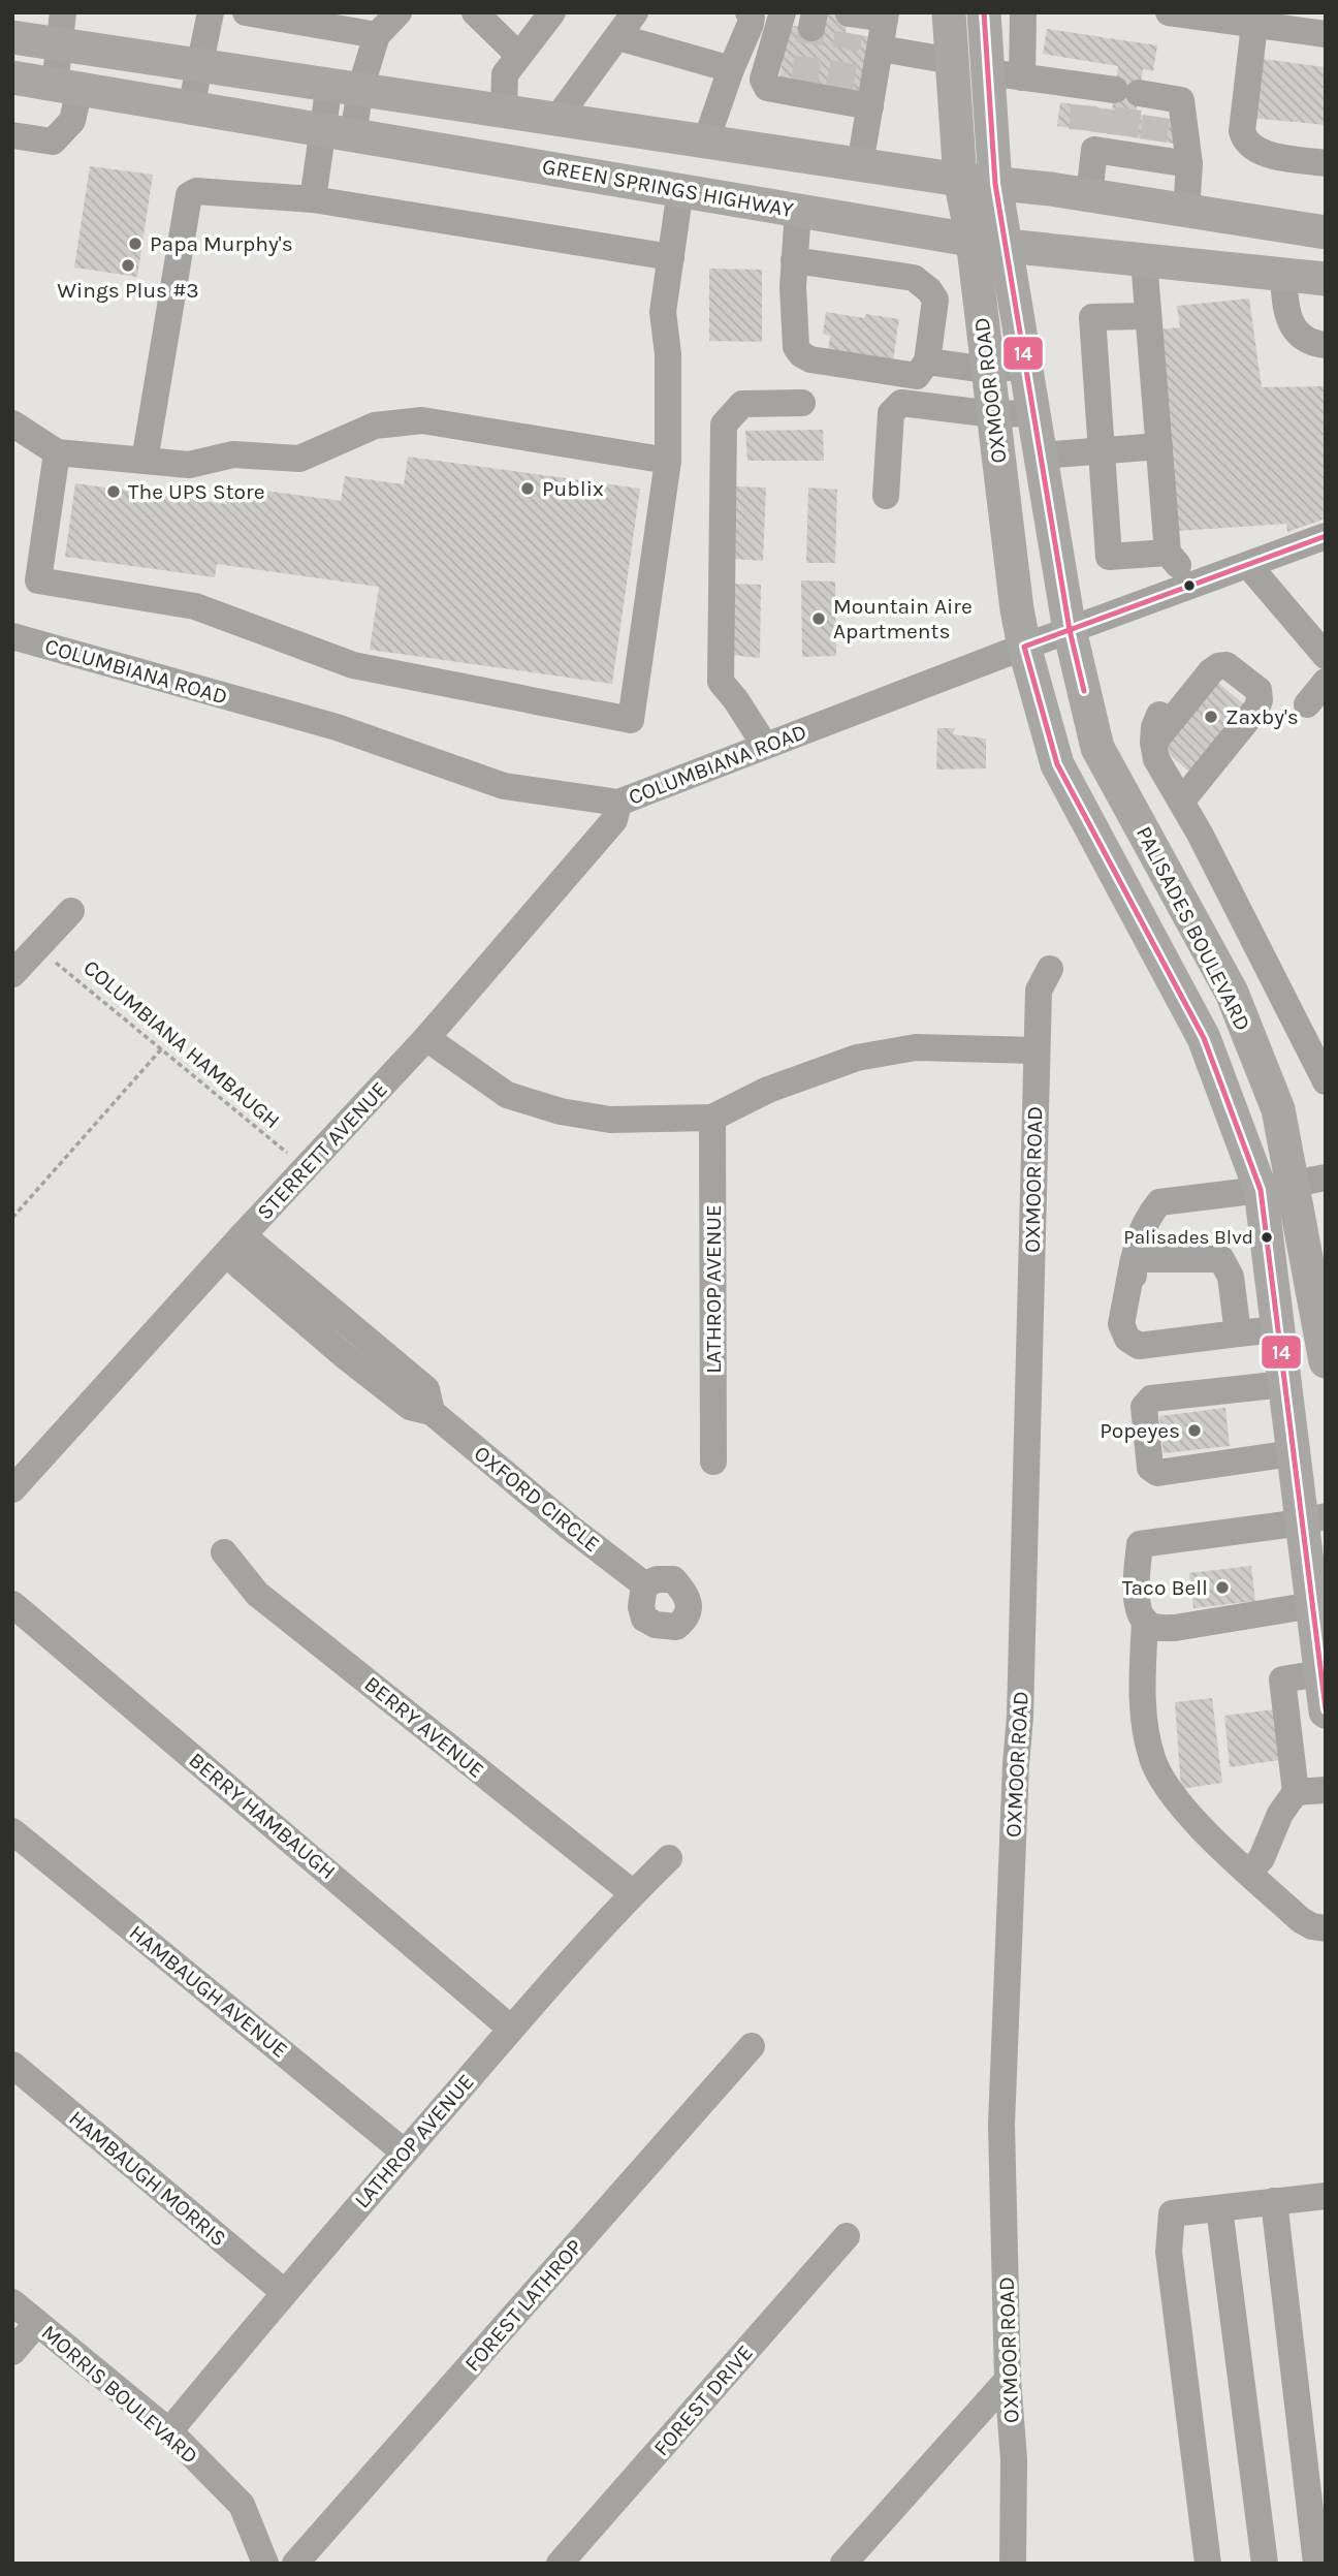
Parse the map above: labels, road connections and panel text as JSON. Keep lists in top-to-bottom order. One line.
{"streets":{"main road":["GREEN SPRINGS HIGHWAY","OXMOOR ROAD","PALISADES BOULEVARD"],"street":["COLUMBIANA ROAD","STERRETT AVENUE","LATHROP AVENUE","OXFORD CIRCLE","BERRY AVENUE","BERRY HAMBAUGH","HAMBAUGH AVENUE","HAMBAUGH MORRIS","FOREST LATHROP","MORRIS BOULEVARD","FOREST DRIVE"],"path":["COLUMBIANA HAMBAUGH"]},"crossings":[["GREEN SPRINGS HIGHWAY","OXMOOR ROAD"],["OXMOOR ROAD","COLUMBIANA ROAD"],["OXMOOR ROAD","PALISADES BOULEVARD"],["COLUMBIANA ROAD","PALISADES BOULEVARD"],["COLUMBIANA ROAD","STERRETT AVENUE"],["COLUMBIANA HAMBAUGH","STERRETT AVENUE"],["STERRETT AVENUE","OXFORD CIRCLE"],["LATHROP AVENUE","BERRY AVENUE"],["LATHROP AVENUE","BERRY HAMBAUGH"],["LATHROP AVENUE","HAMBAUGH AVENUE"],["LATHROP AVENUE","HAMBAUGH MORRIS"],["LATHROP AVENUE","MORRIS BOULEVARD"]],"places":["Papa Murphy's","Wings Plus #3","Publix","The UPS Store","Mountain Aire Apartments","Zaxby's","Palisades Blvd","Popeyes","Taco Bell"],"lines":["transit line 14"]}
